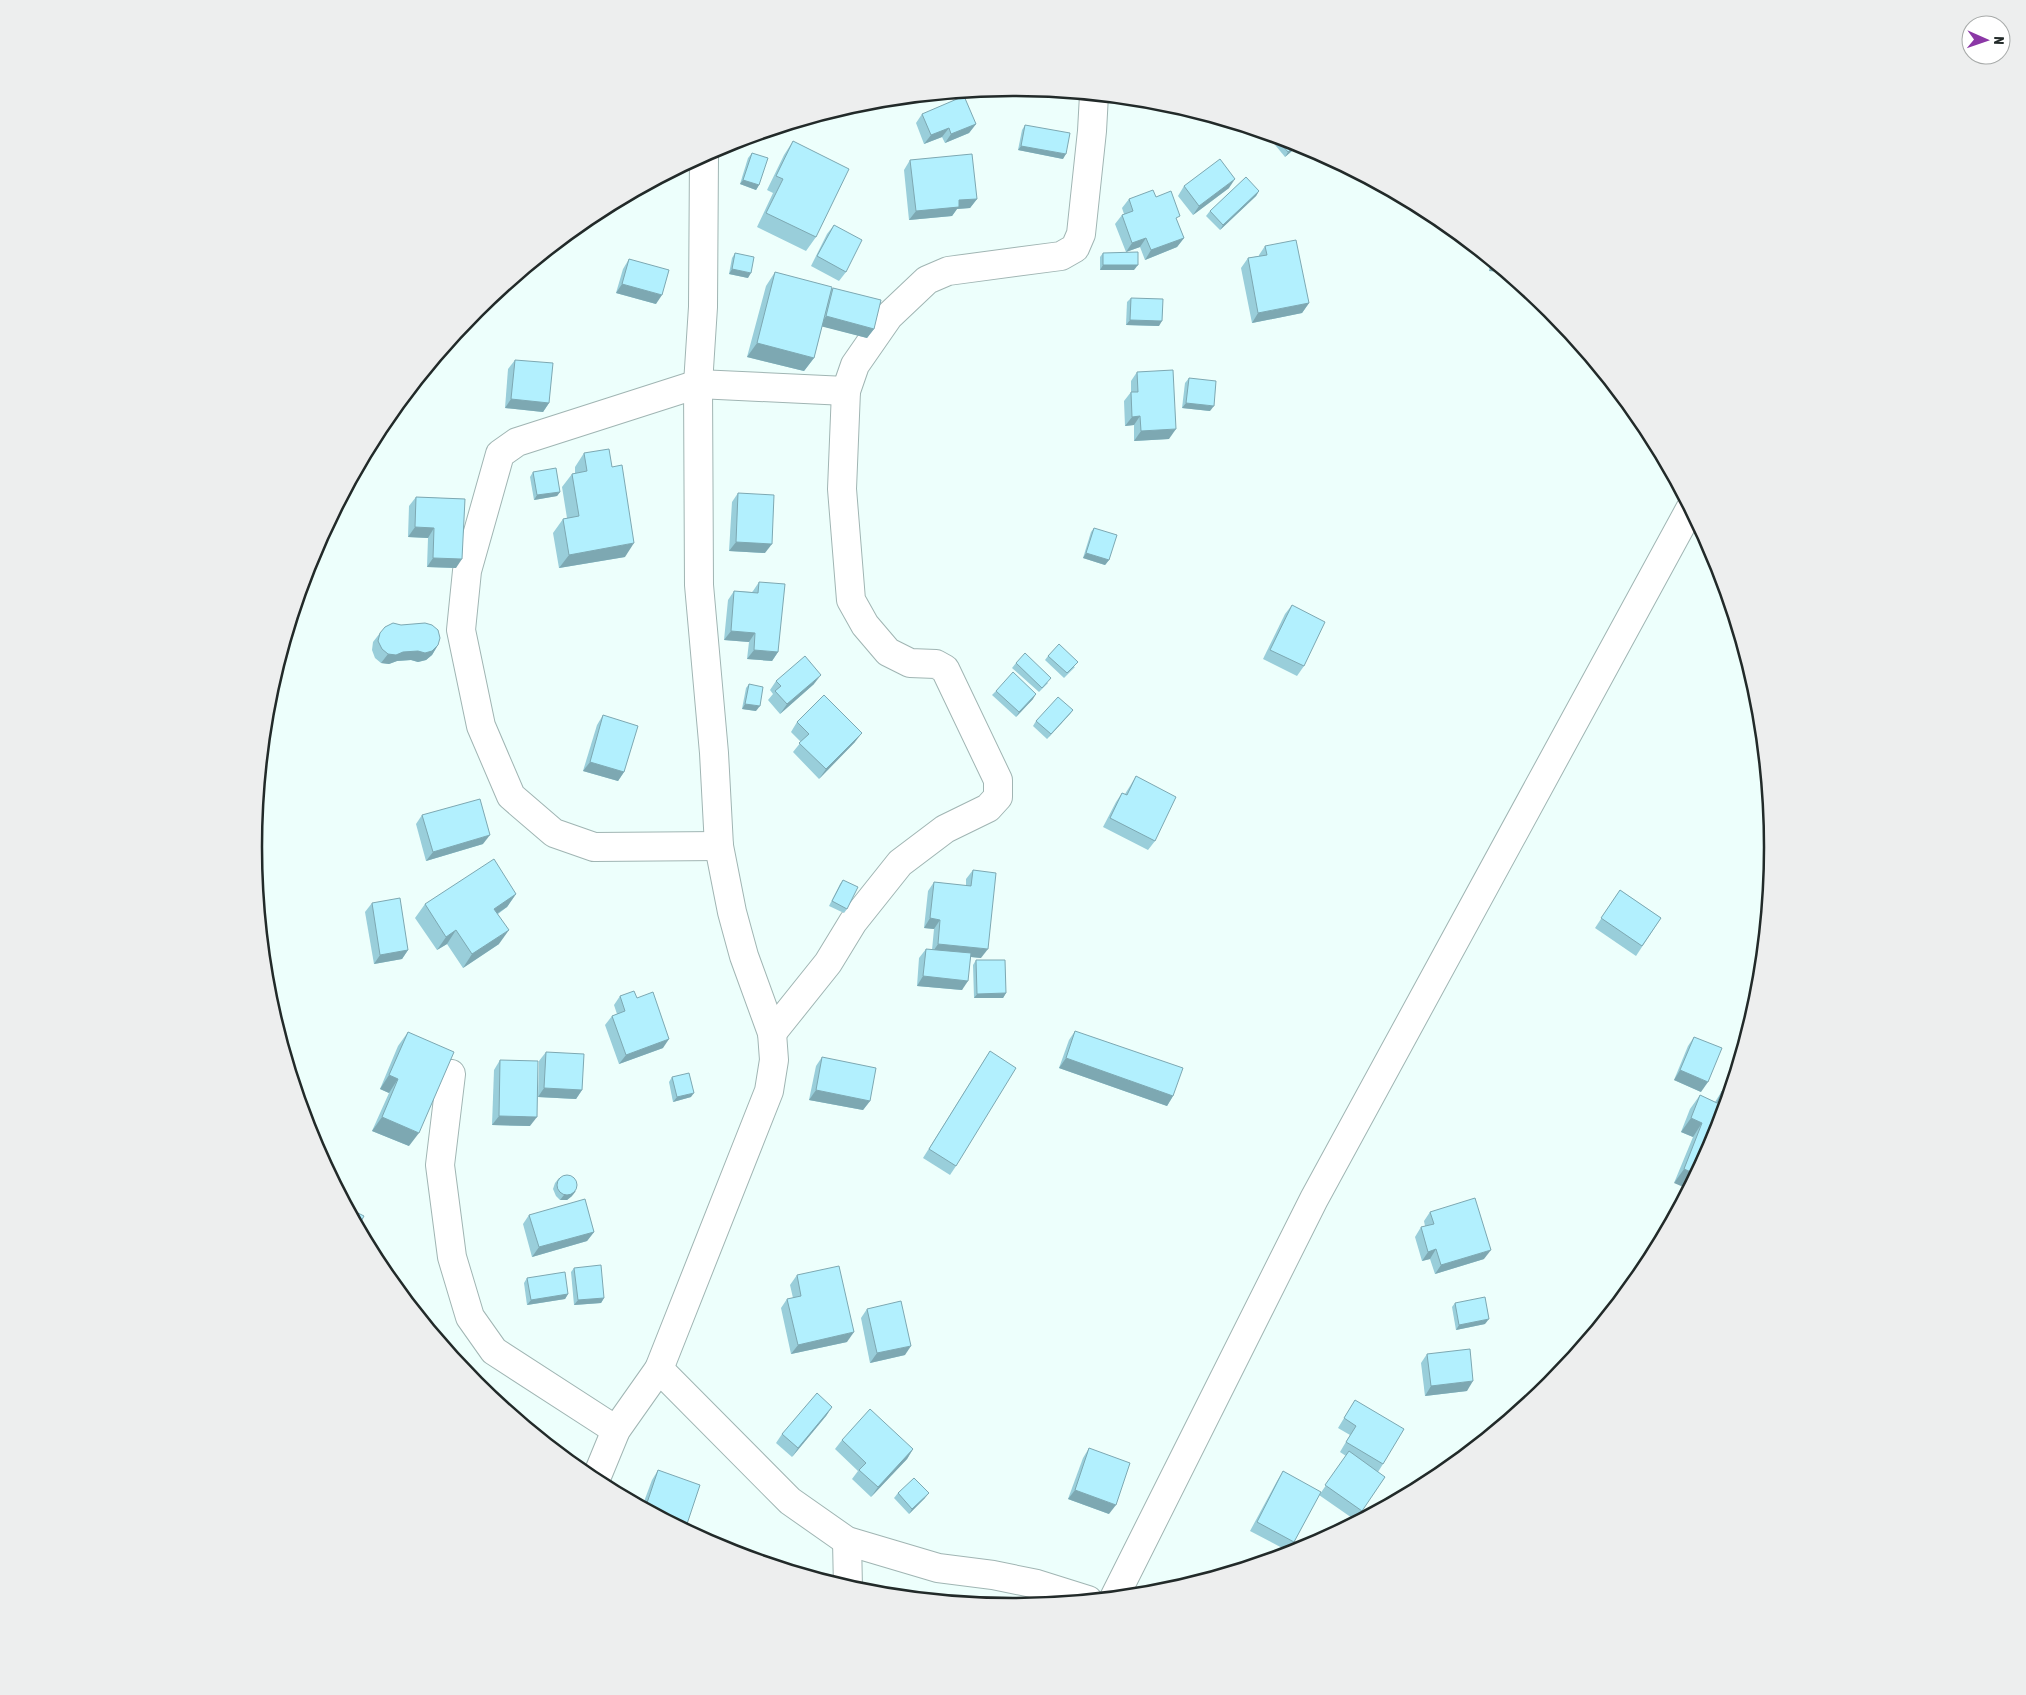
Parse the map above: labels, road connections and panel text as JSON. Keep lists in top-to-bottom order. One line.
{"north":"right"}
